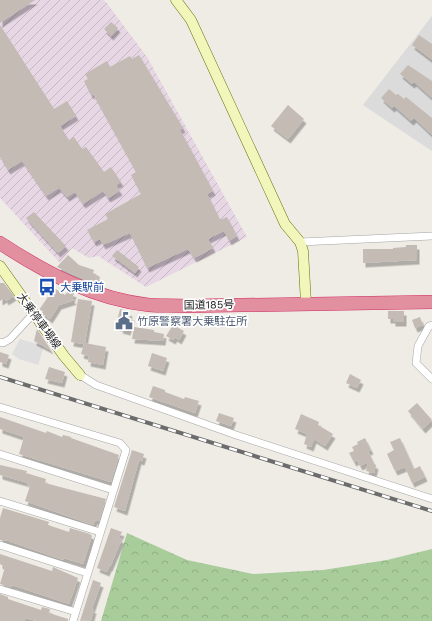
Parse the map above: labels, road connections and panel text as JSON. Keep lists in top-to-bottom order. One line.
{"streets":{"highway":["国道185号"],"street":["大乗停車場線"]},"places":{"bus stop":["大乗駅前"],"public building":["竹原警察署大乗駐在所"]}}
